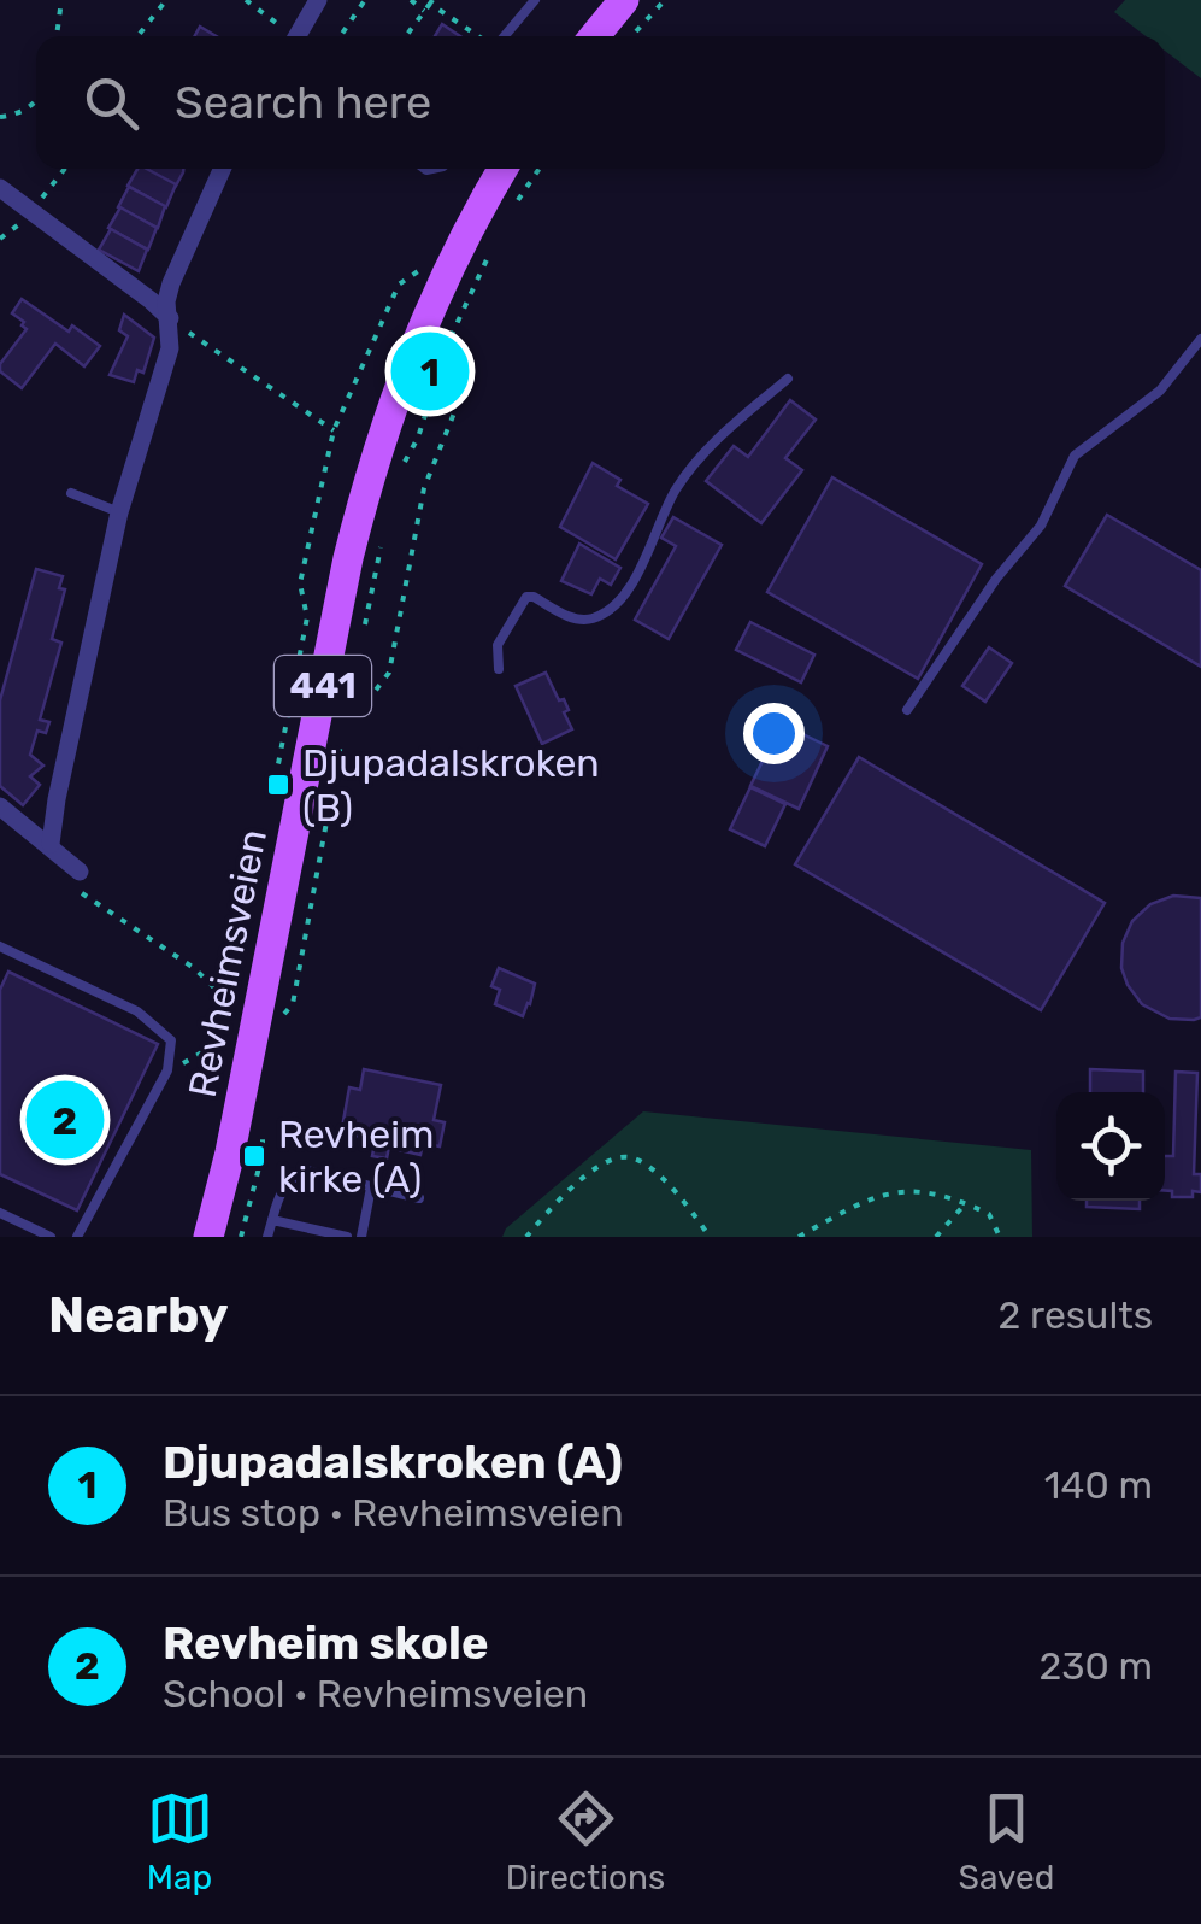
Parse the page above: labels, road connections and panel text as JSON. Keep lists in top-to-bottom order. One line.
{"streets":{"main road":["441","Revheimsveien"]},"places":{"transit":["Djupadalskroken (B)","Revheim kirke (A)"]},"page":{"search":"Search here","pins":["1","2"],"heading":["Nearby","2 results"],"list":[{"mark":"1","name":"Djupadalskroken (A)","note":"Bus stop · Revheimsveien","value":"140 m"},{"mark":"2","name":"Revheim skole","note":"School · Revheimsveien","value":"230 m"}],"nav":["Map","Directions","Saved"]}}
